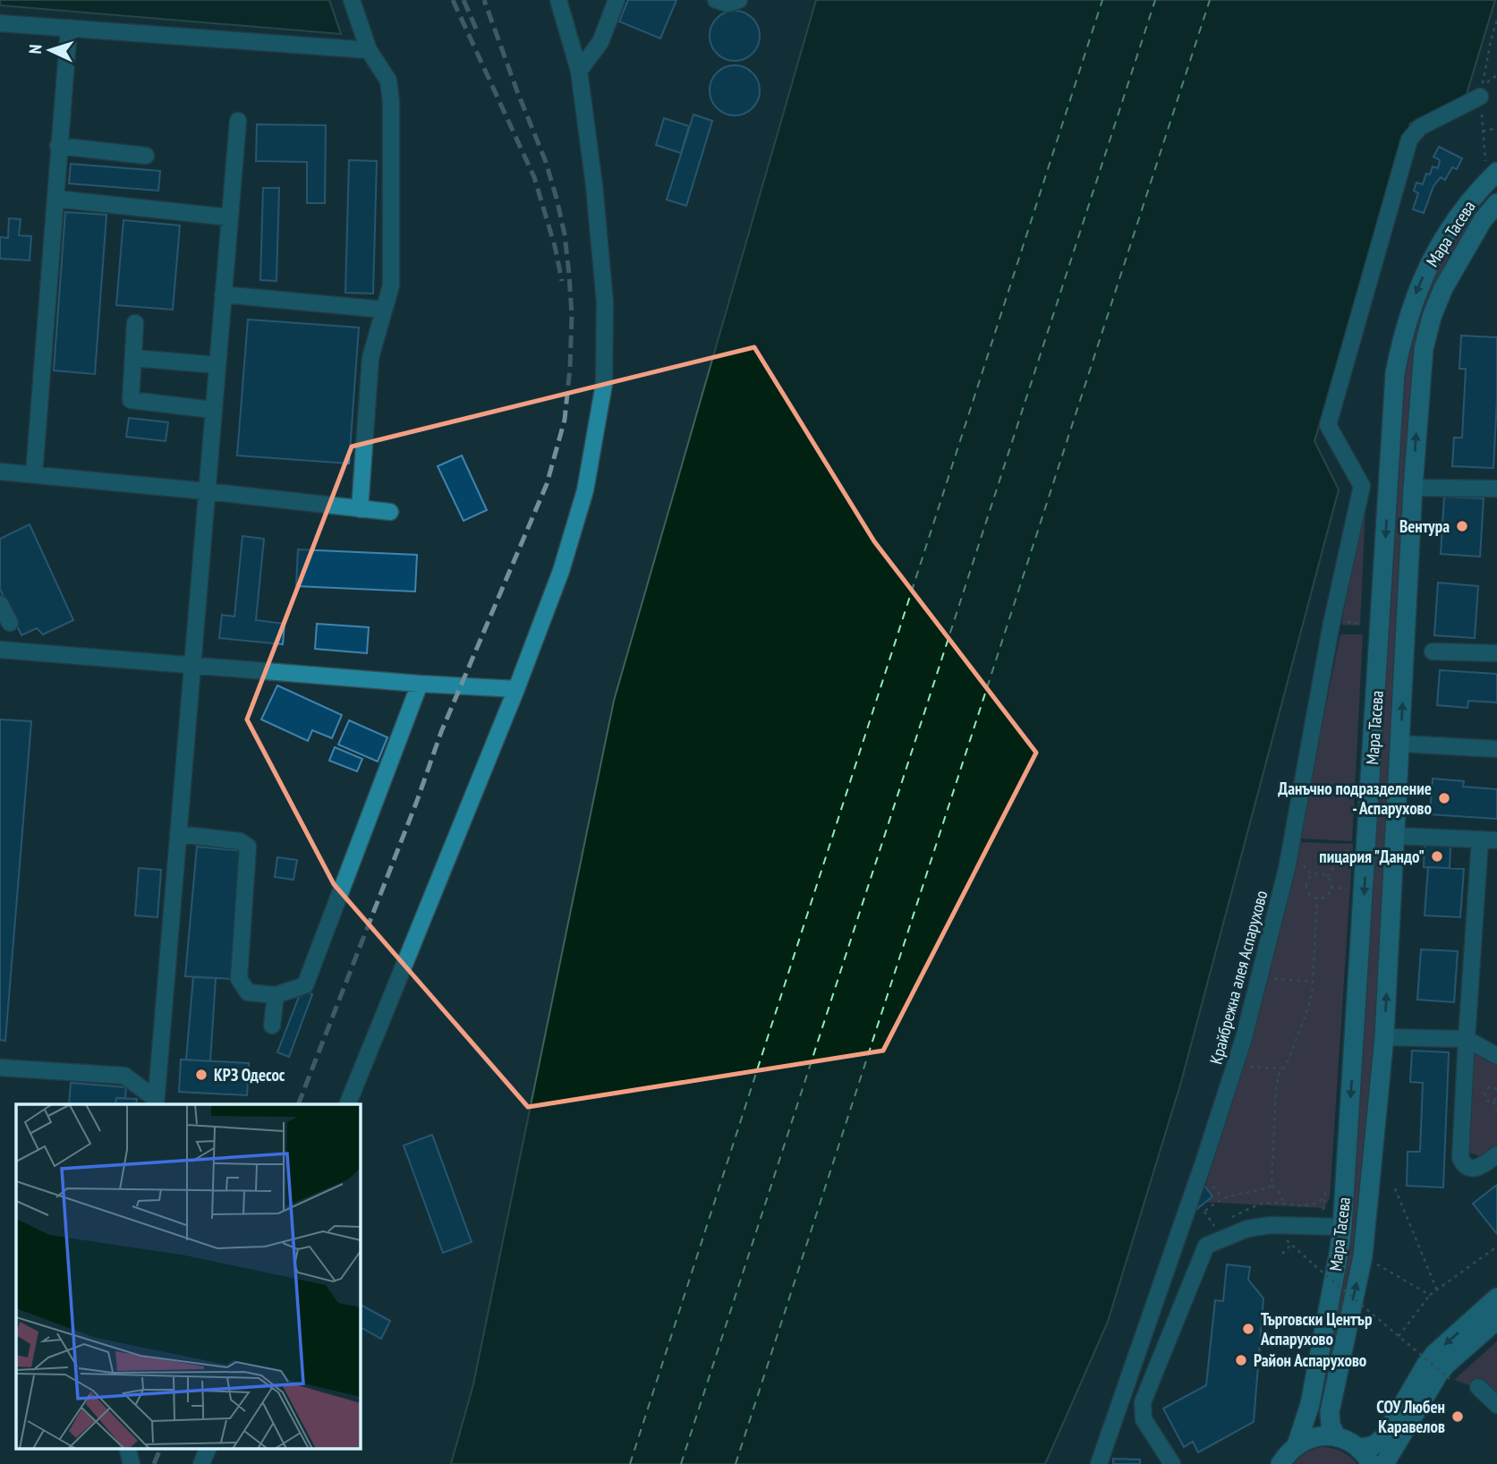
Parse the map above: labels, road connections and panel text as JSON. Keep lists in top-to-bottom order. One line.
{"streets":{"main road":["Мара Тасева"],"street":["Крайбрежна алея Аспарухово"]},"places":["Вентура","Данъчно подразделение - Аспарухово","пицария \"Дандо\"","КРЗ Одесос","Търговски Център Аспарухово","Район Аспарухово","СОУ Любен Каравелов"],"north":"left"}
